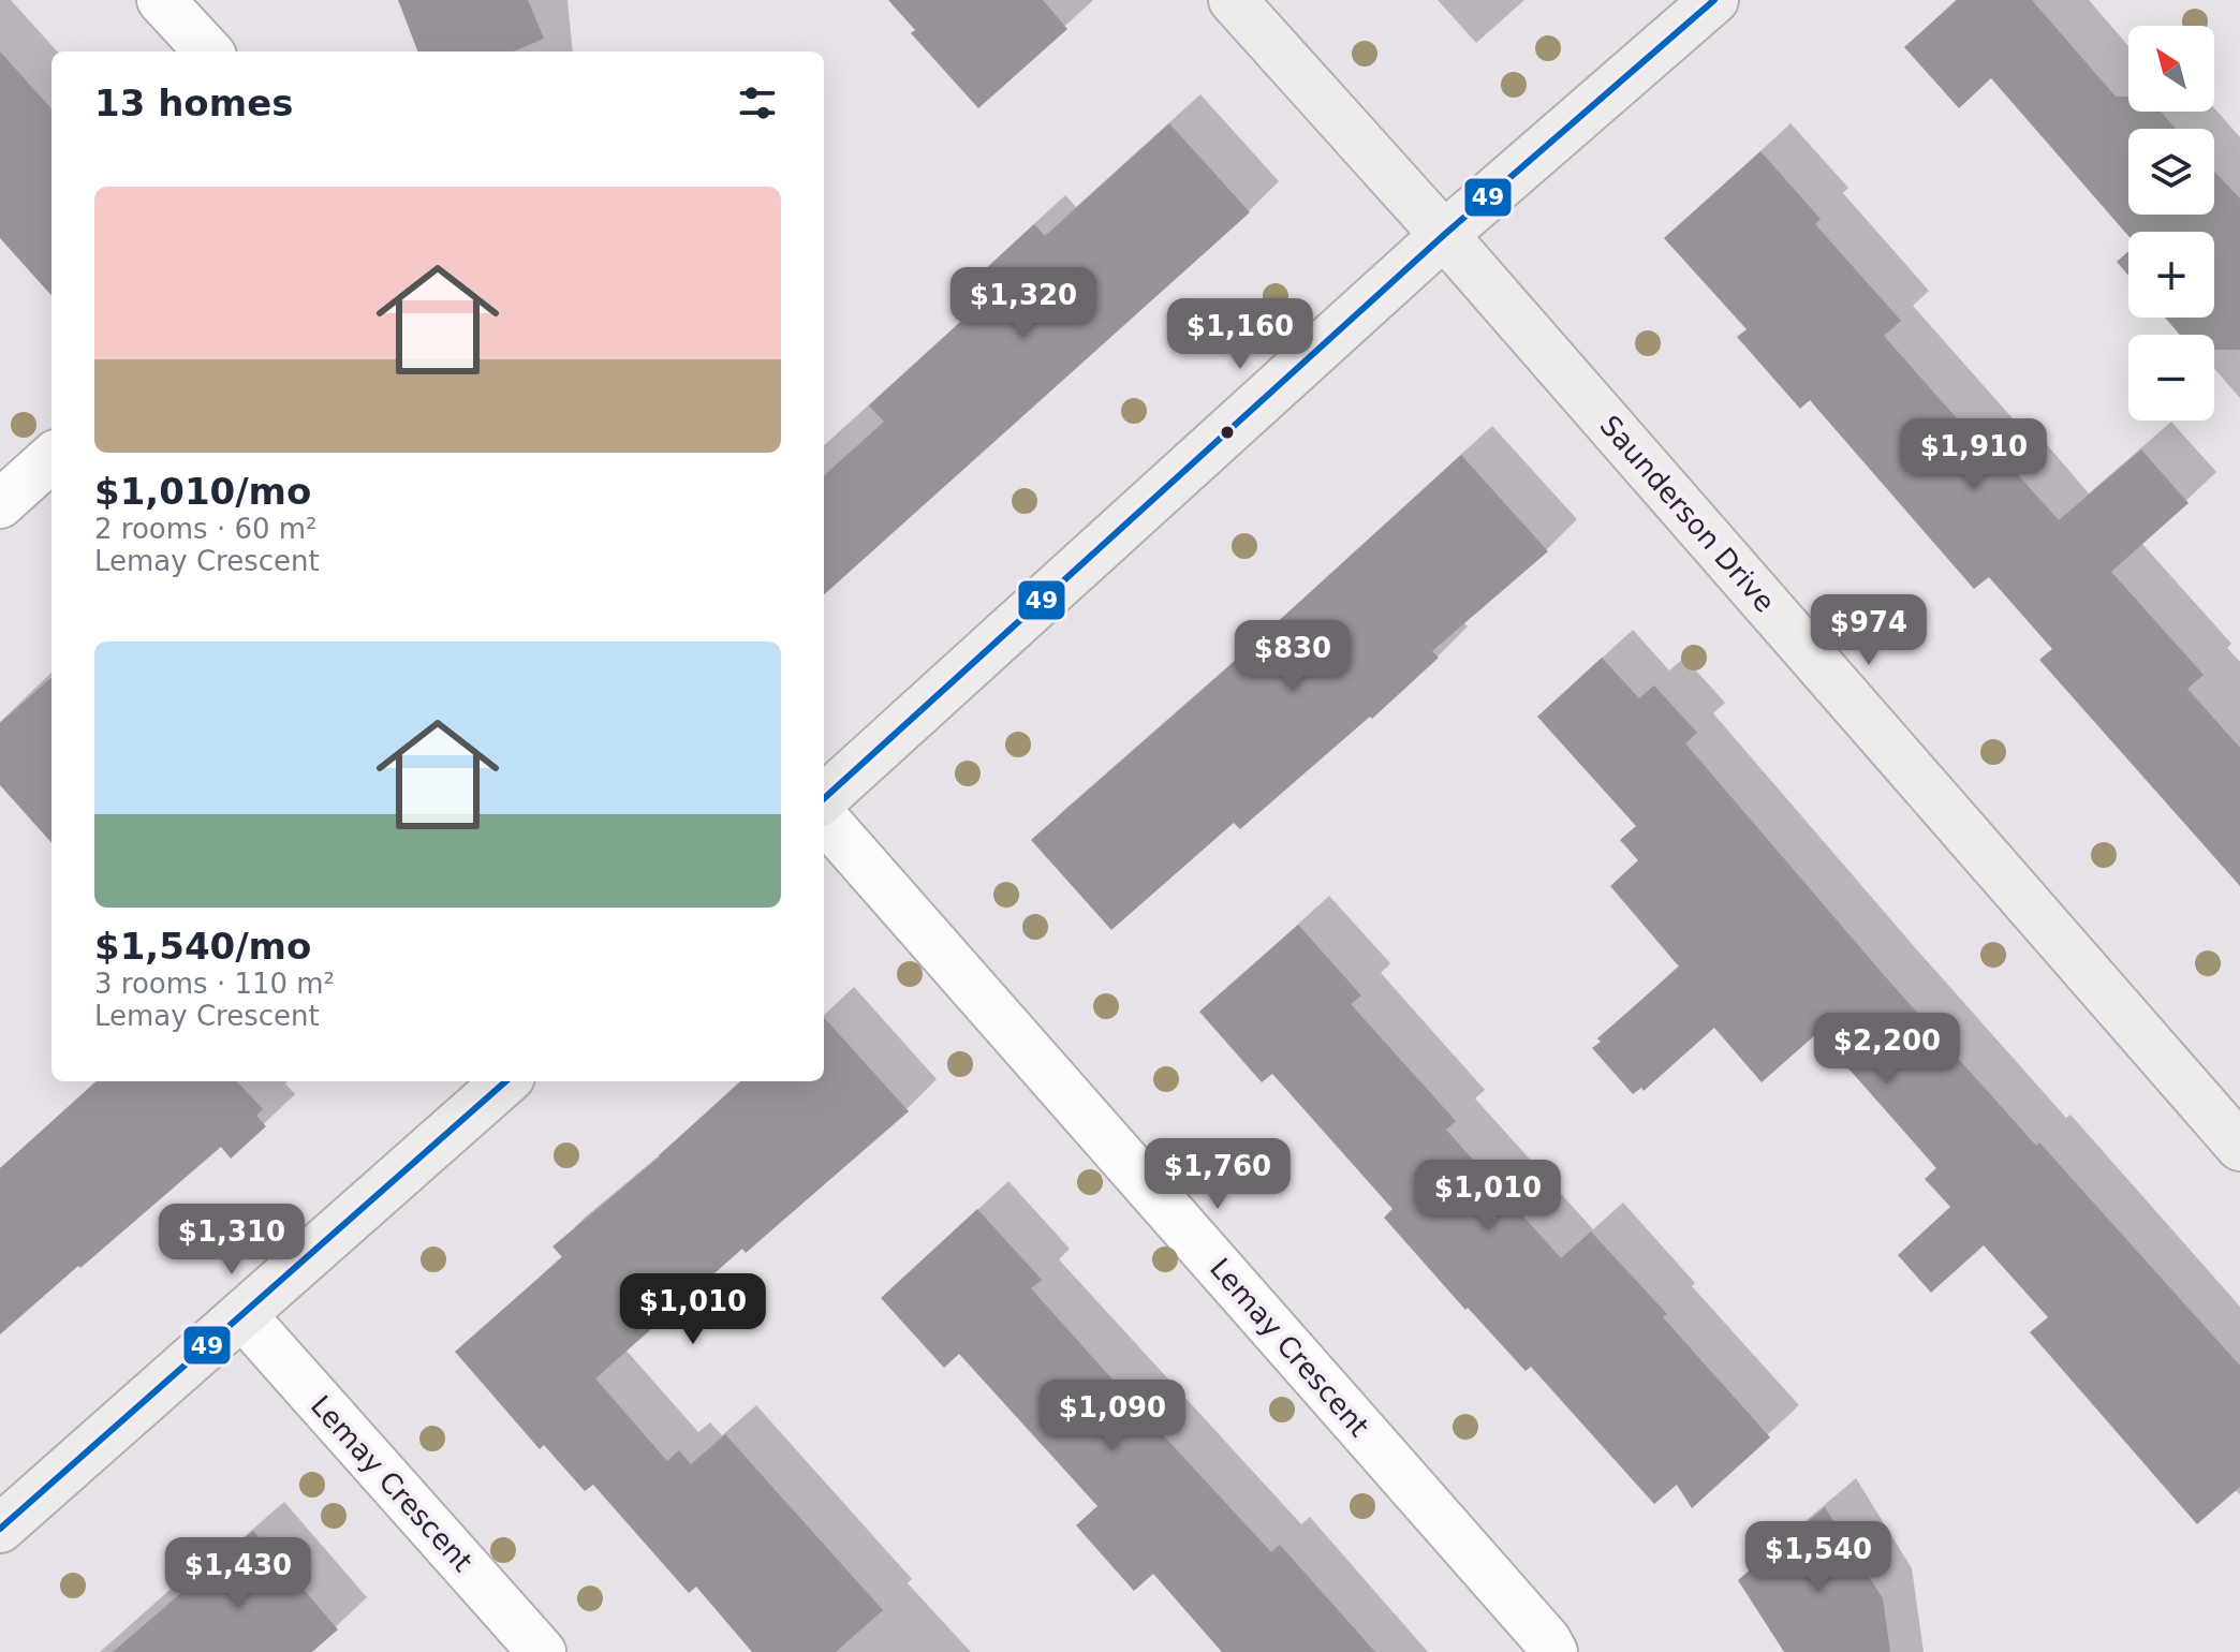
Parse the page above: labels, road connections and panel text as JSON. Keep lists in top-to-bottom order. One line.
{"streets":{"street":["Saunderson Drive","Lemay Crescent"]},"lines":["transit line 49"],"north":"top left","page":{"map_buttons":["+","−"],"heading":"13 homes","list":[{"name":"$1,010/mo","note":"2 rooms · 60 m² · Lemay Crescent"},{"name":"$1,540/mo","note":"3 rooms · 110 m² · Lemay Crescent"}],"price":["$1,320","$1,160","$1,910","$974","$830","$2,200","$1,760","$1,010","$1,310","$1,010","$1,090","$1,540","$1,430"]}}
